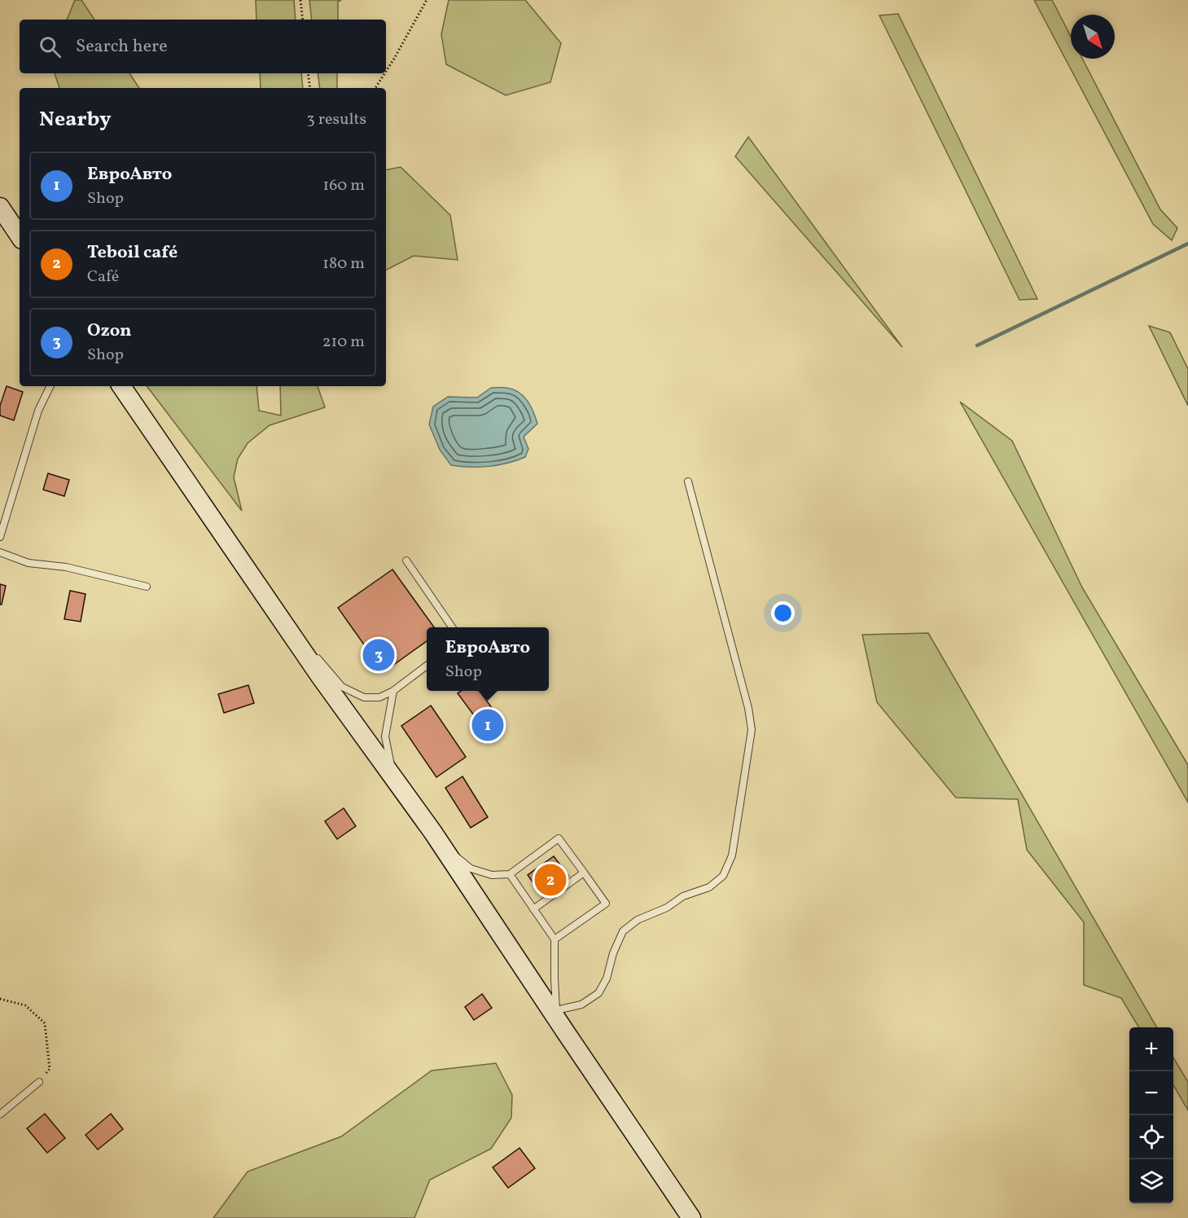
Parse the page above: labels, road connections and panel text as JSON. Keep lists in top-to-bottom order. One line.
{"north":"bottom right","page":{"search":"Search here","heading":["Nearby","3 results"],"list":[{"mark":"1","name":"ЕвроАвто","note":"Shop","value":"160 m"},{"mark":"2","name":"Teboil café","note":"Café","value":"180 m"},{"mark":"3","name":"Ozon","note":"Shop","value":"210 m"}],"popup":["ЕвроАвто","Shop"],"pins":["3","1","2"],"map_buttons":["+","−"]}}
